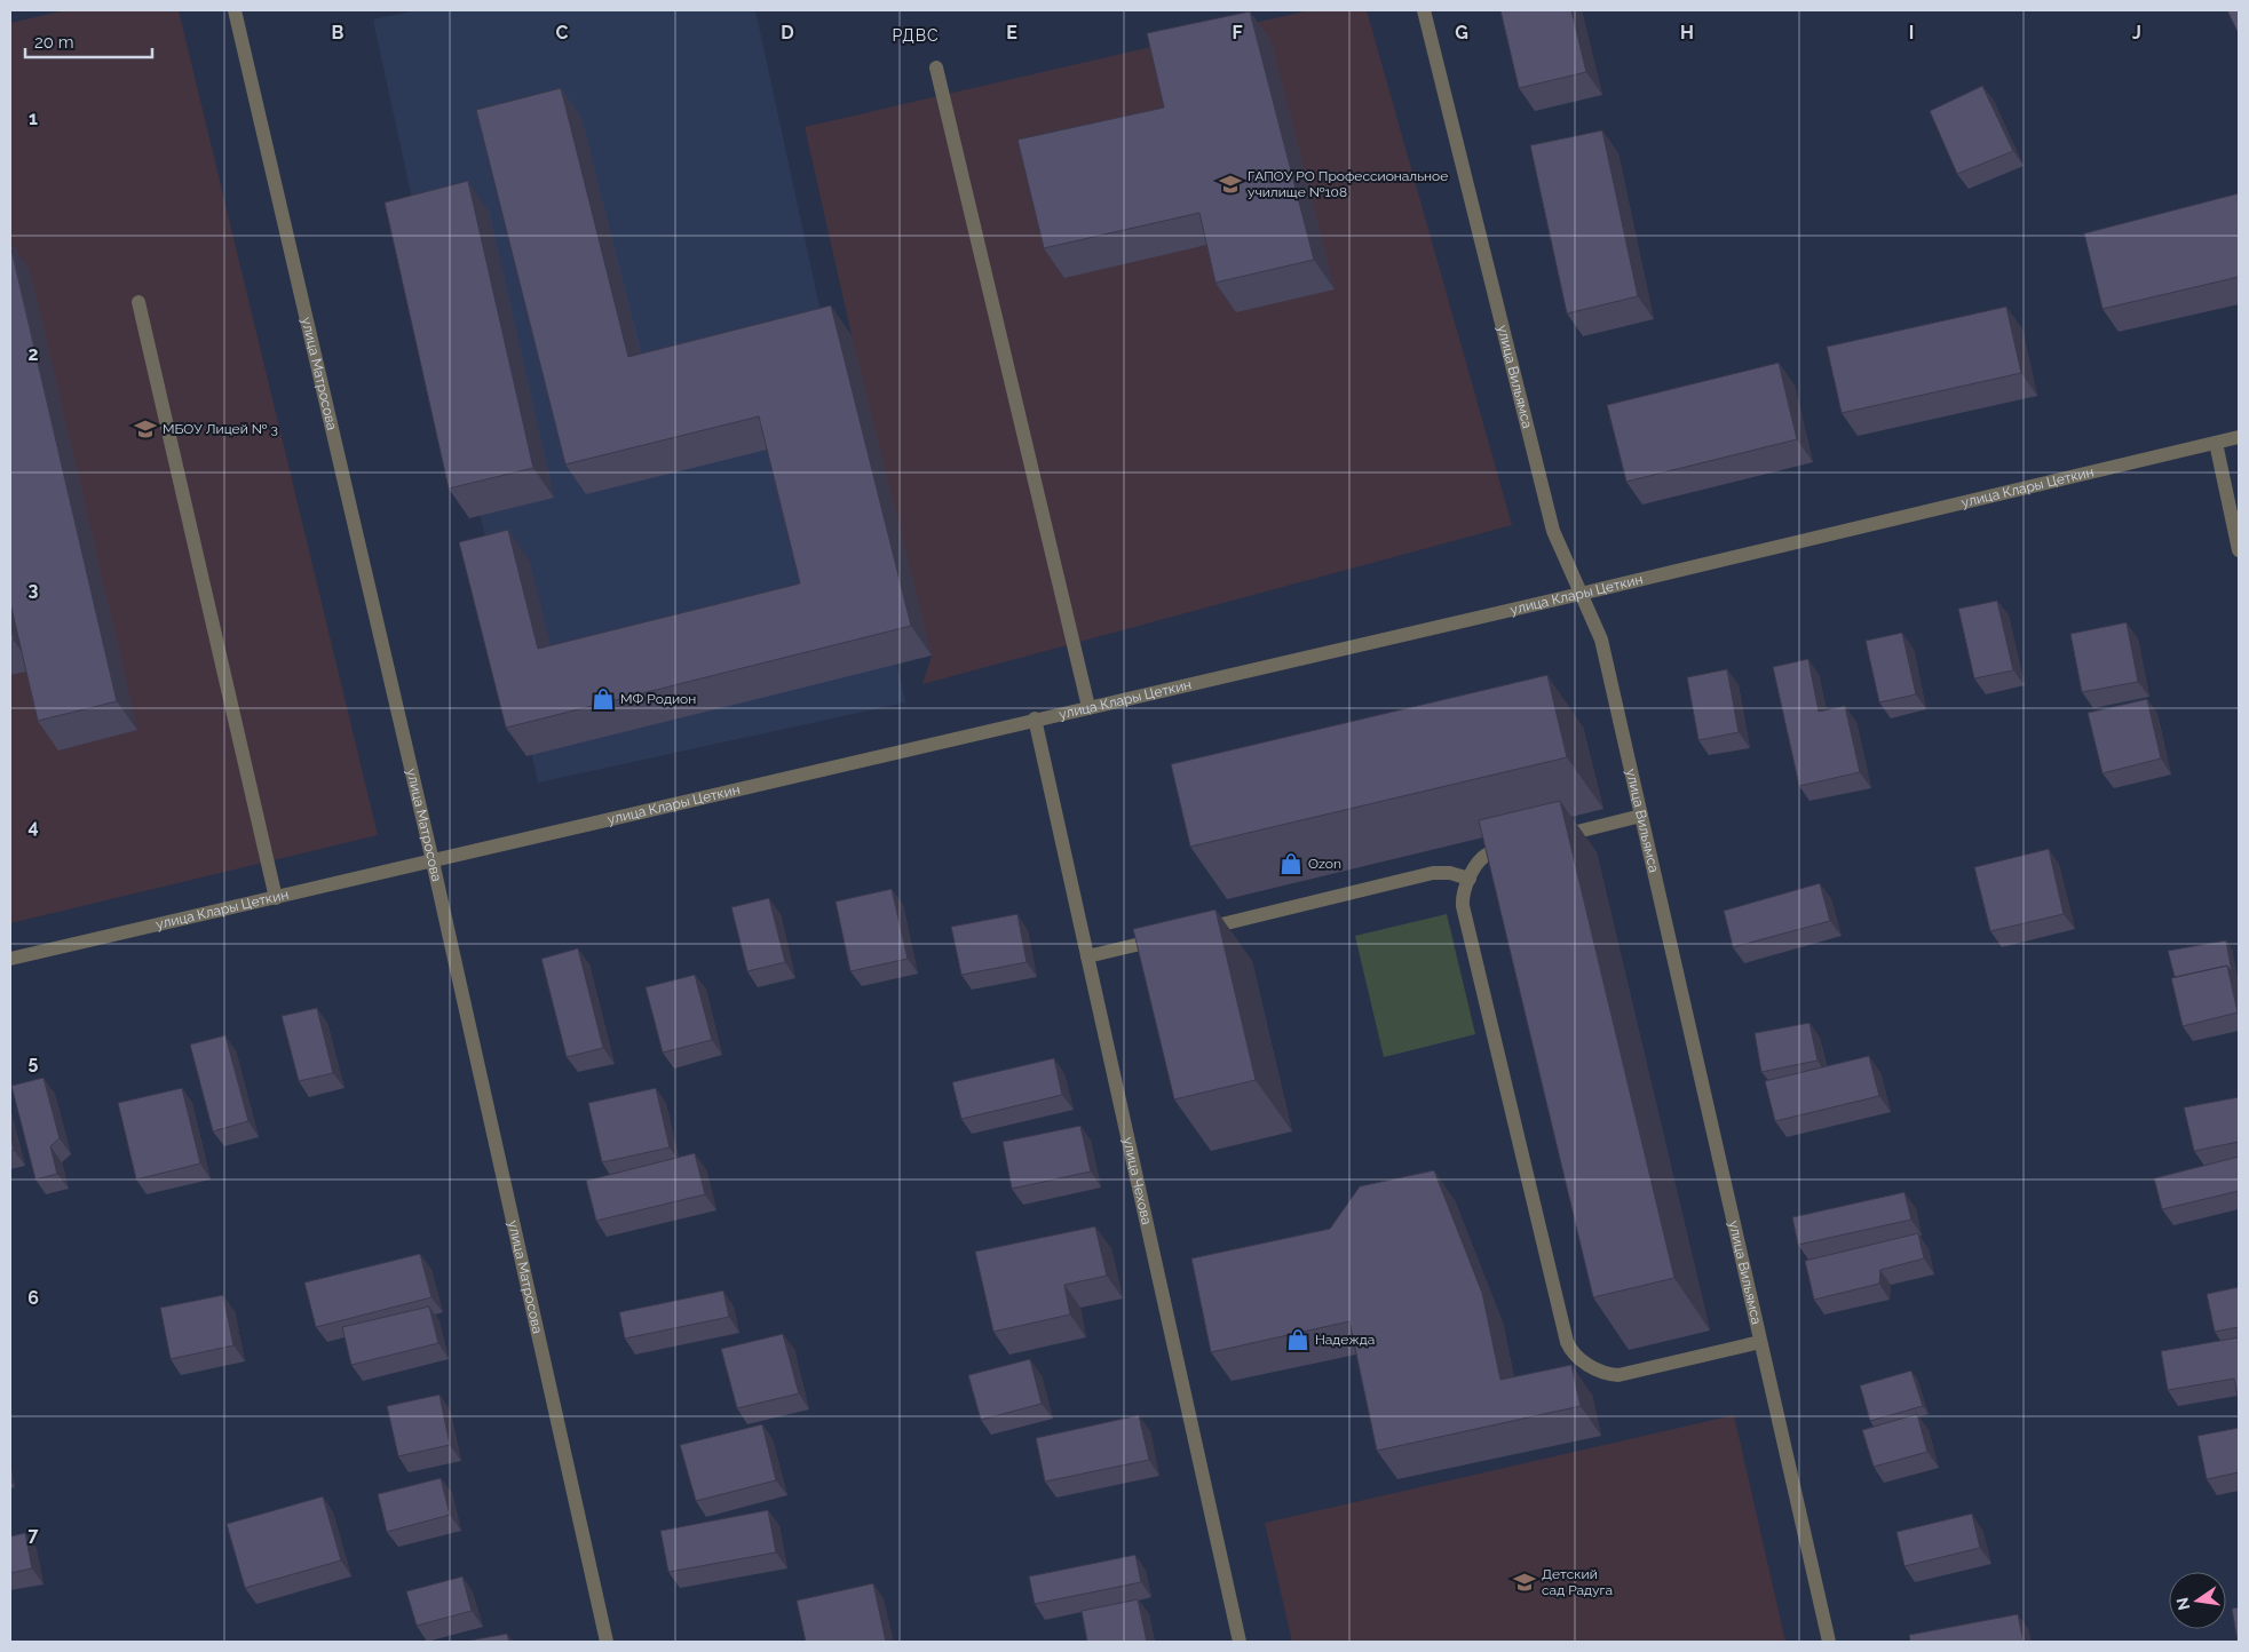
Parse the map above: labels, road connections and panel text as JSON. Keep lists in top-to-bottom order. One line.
{"streets":{"street":["улица Матросова","улица Вильямса","улица Клары Цеткин","улица Чехова"]},"crossings":[["улица Матросова","улица Клары Цеткин"],["улица Вильямса","улица Клары Цеткин"],["улица Клары Цеткин","улица Чехова"]],"districts":["РДВС"],"places":{"school or university":["ГАПОУ РО Профессиональное училище №108","МБОУ Лицей № 3","Детский сад Радуга"],"shop":["МФ Родион","Ozon","Надежда"]},"scale_bar":"20 m","north":"left","grid":{"columns":["B","C","D","E","F","G","H","I","J"],"rows":["1","2","3","4","5","6","7"]}}
